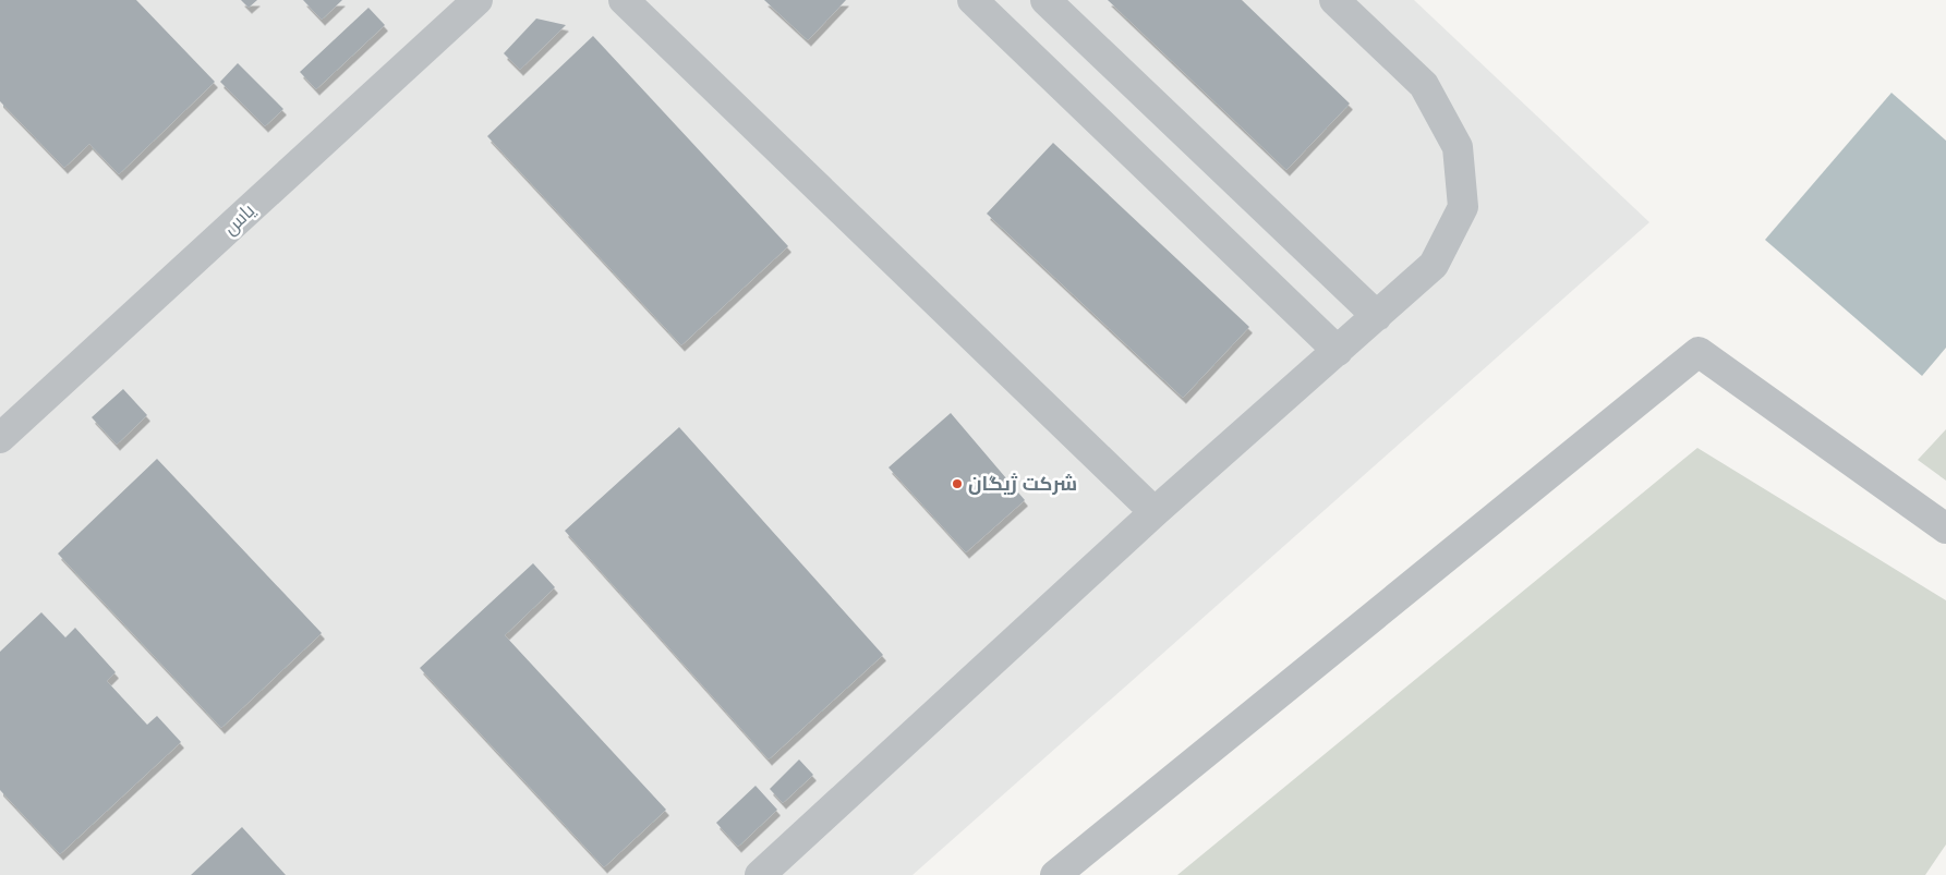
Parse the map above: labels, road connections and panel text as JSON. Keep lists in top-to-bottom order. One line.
{"streets":{"street":["یاس"]},"places":["شرکت ژیگان"]}
